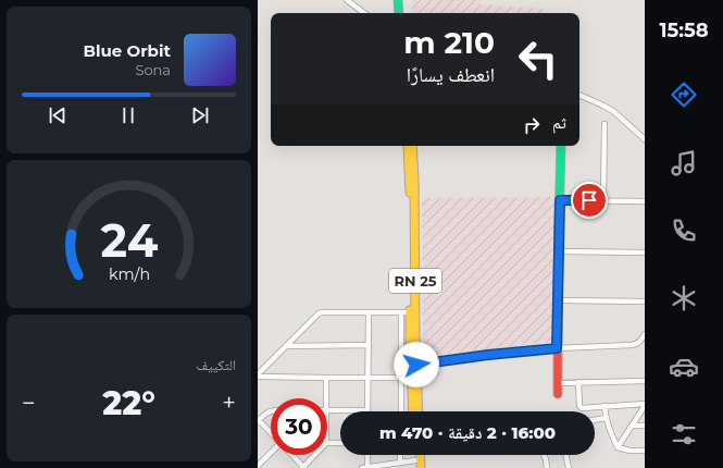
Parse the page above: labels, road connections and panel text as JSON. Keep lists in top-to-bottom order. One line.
{"streets":{"main road":["RN 25"]},"page":{"tabs":"15:58","turn":["210 m","انعطف يسارًا"],"song":["Blue Orbit","Sona"],"then":"ثم","tile":"التكييف","heat":["−","22°","+"],"limit":"30","trip":"16:00 · 2 دقيقة · 470 m","gauge":["24","km/h"]}}
